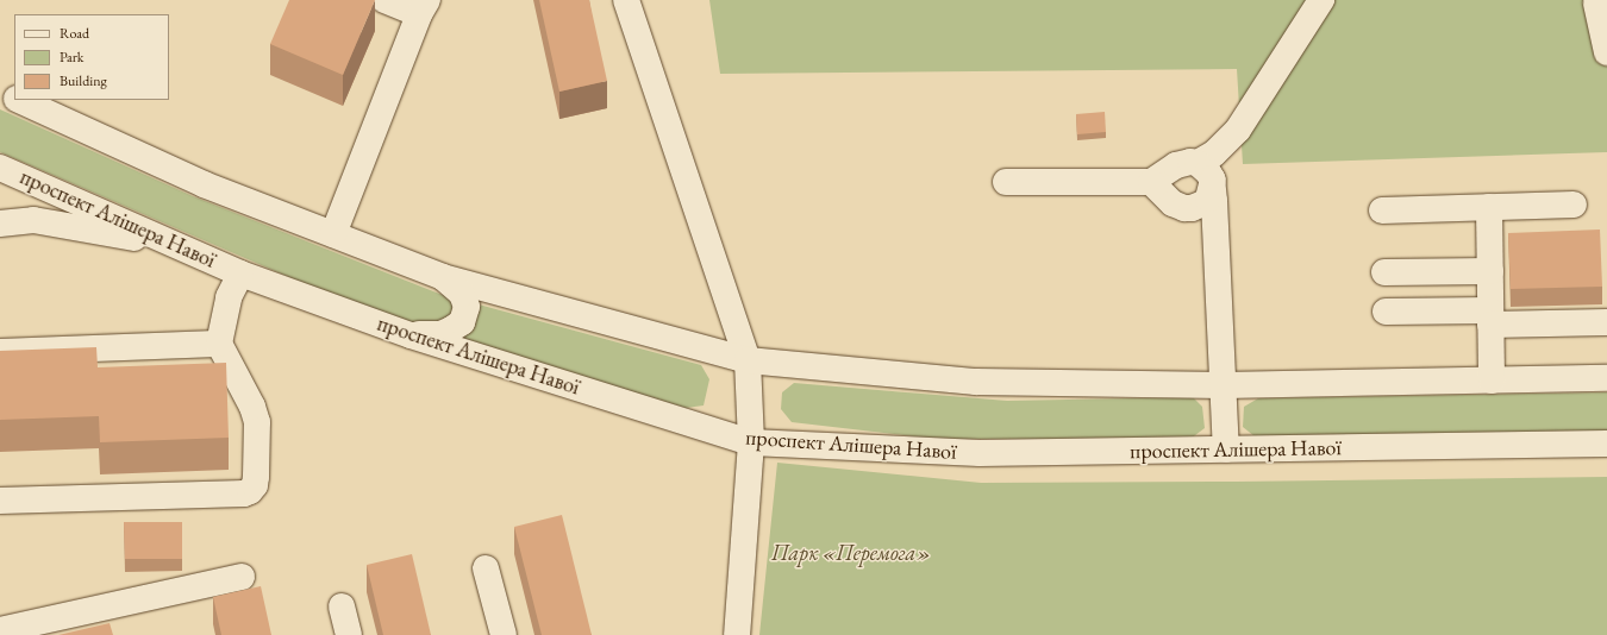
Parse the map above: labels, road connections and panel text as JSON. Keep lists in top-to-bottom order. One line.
{"streets":{"street":["проспект Алішера Навої"]},"parks":["Парк «Перемога»"],"legend":["Road","Park","Building"]}
